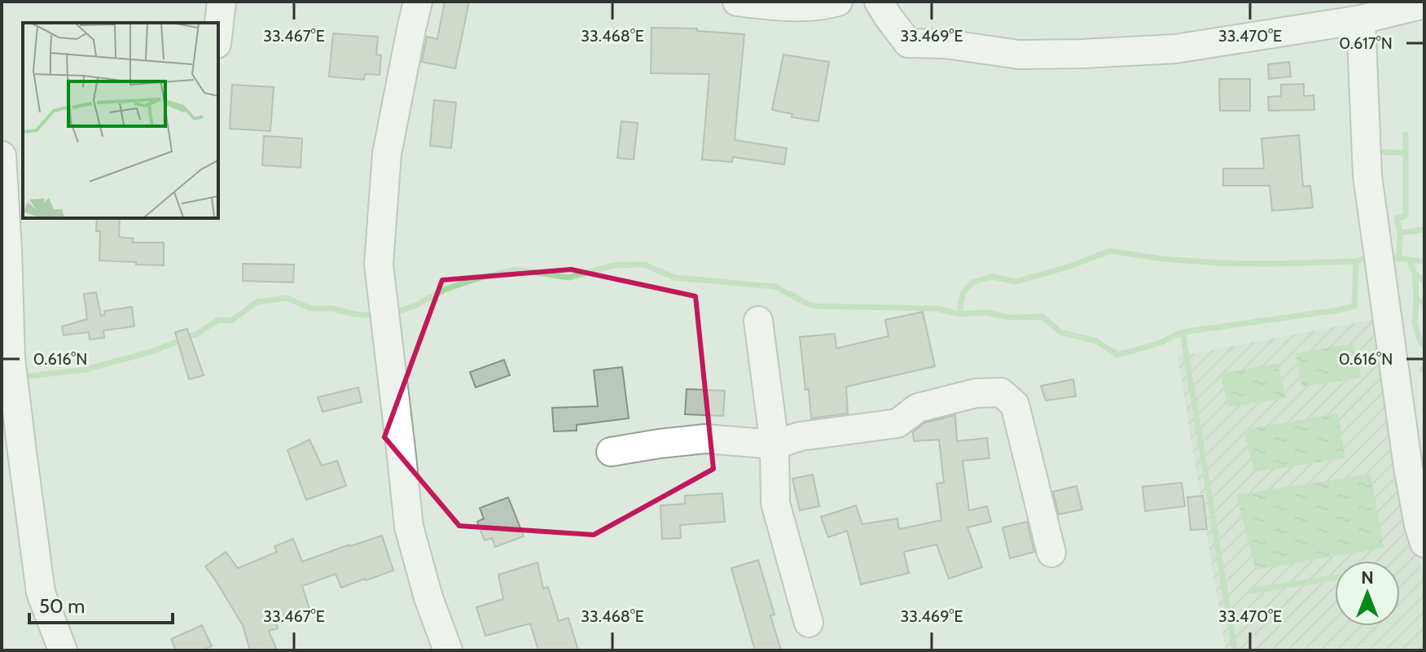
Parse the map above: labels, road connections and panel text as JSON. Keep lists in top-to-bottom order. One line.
{"scale_bar":"50 m","north":"top","coordinates":["33.467°E","33.468°E","33.469°E","33.470°E","0.617°N","0.616°N"]}
